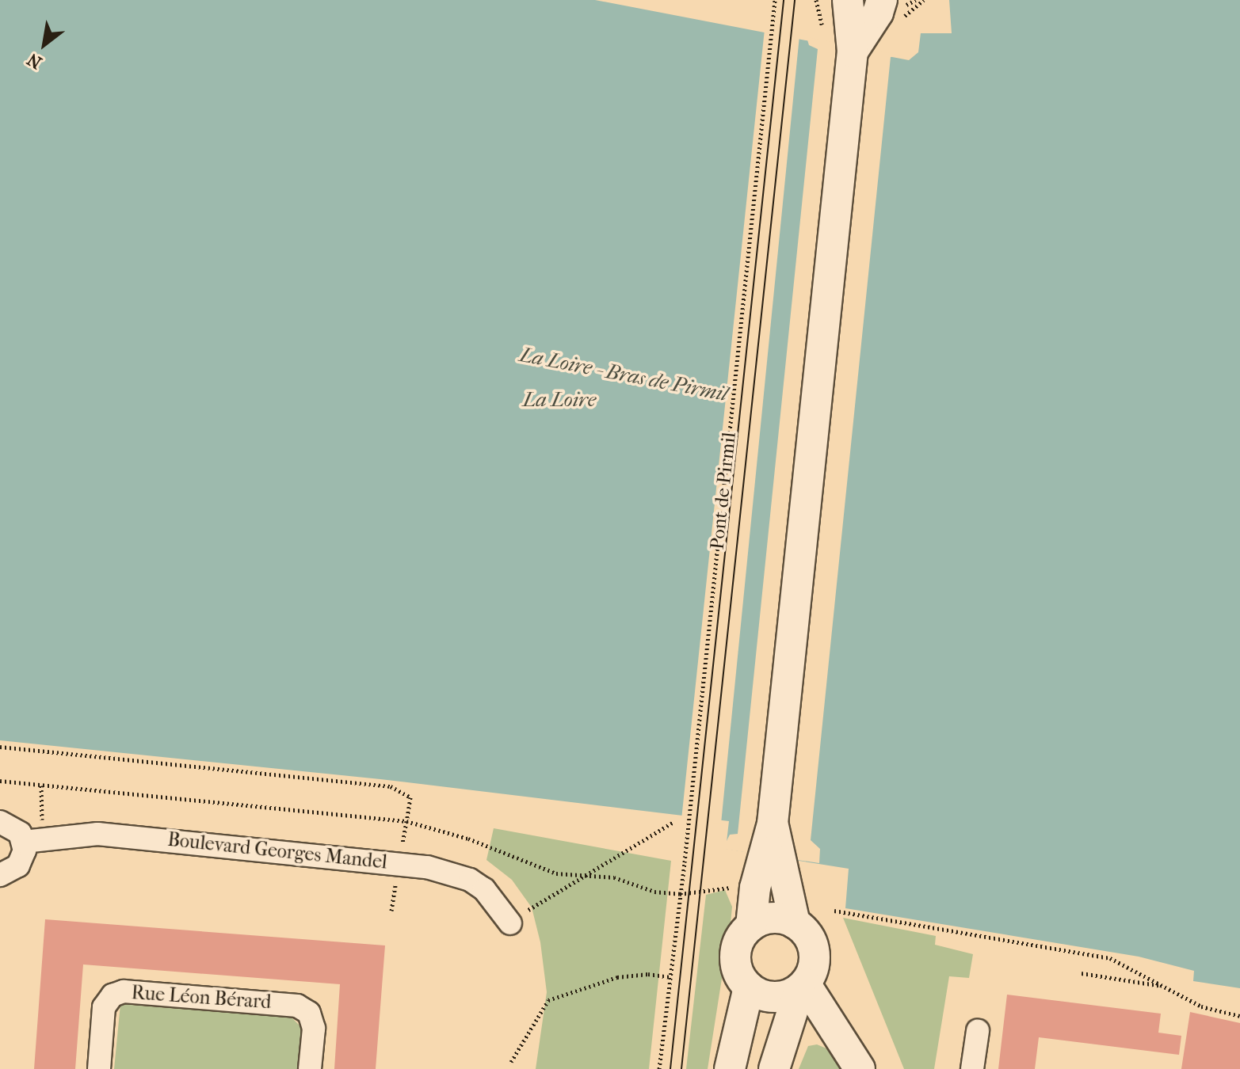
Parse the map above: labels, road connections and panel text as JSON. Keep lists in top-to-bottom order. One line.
{"streets":{"street":["Boulevard Georges Mandel","Rue Léon Bérard"],"path":["Pont de Pirmil"]},"water":["La Loire - Bras de Pirmil","La Loire"],"north":"bottom left"}
